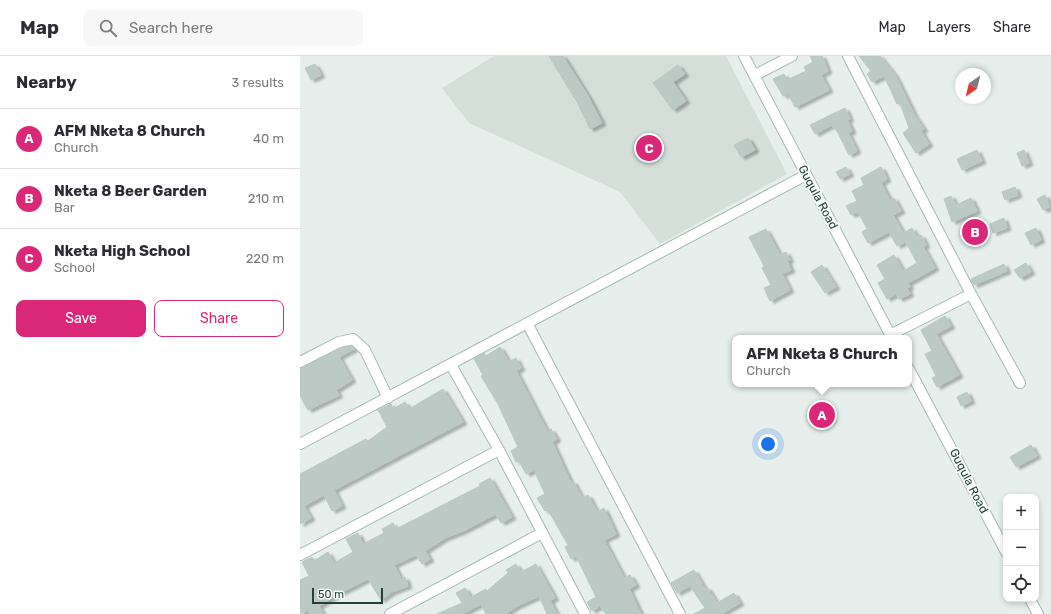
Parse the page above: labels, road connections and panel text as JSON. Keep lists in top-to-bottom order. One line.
{"streets":{"street":["Guqula Road"]},"scale_bar":"50 m","north":"bottom left","page":{"header":"Map","search":"Search here","nav":["Map","Layers","Share"],"heading":["Nearby","3 results"],"list":[{"mark":"A","name":"AFM Nketa 8 Church","note":"Church","value":"40 m"},{"mark":"B","name":"Nketa 8 Beer Garden","note":"Bar","value":"210 m"},{"mark":"C","name":"Nketa High School","note":"School","value":"220 m"}],"pins":["C","B","A"],"buttons":["Save","Share"],"popup":["AFM Nketa 8 Church","Church"],"map_buttons":["+","−"],"scale":"50 m"}}
